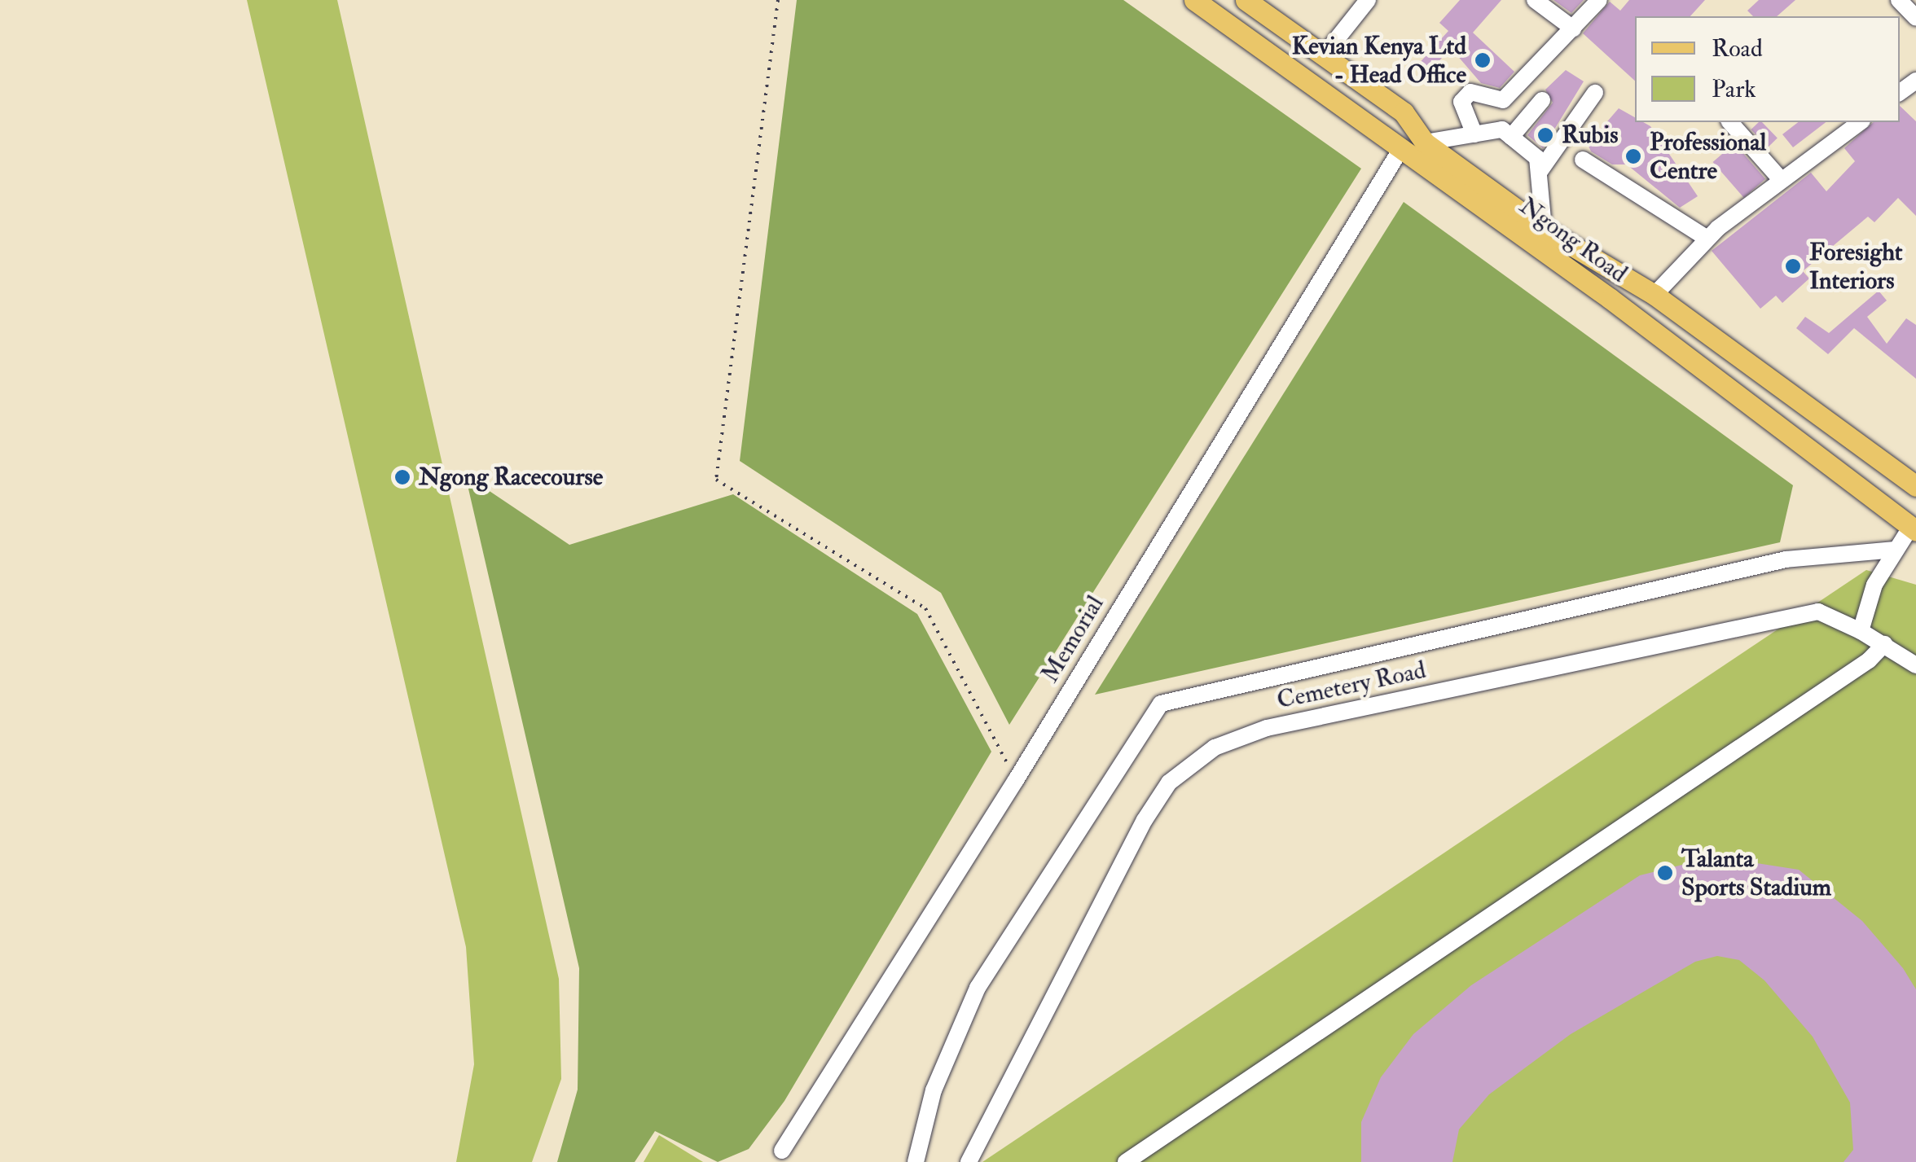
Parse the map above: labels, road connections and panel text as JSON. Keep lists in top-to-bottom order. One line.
{"streets":{"main road":["Ngong Road"],"street":["Memorial","Cemetery Road"]},"crossings":[["Ngong Road","Memorial"]],"places":["Kevian Kenya Ltd - Head Office","Rubis","Professional Centre","Foresight Interiors","Ngong Racecourse","Talanta Sports Stadium"],"legend":["Road","Park"]}
